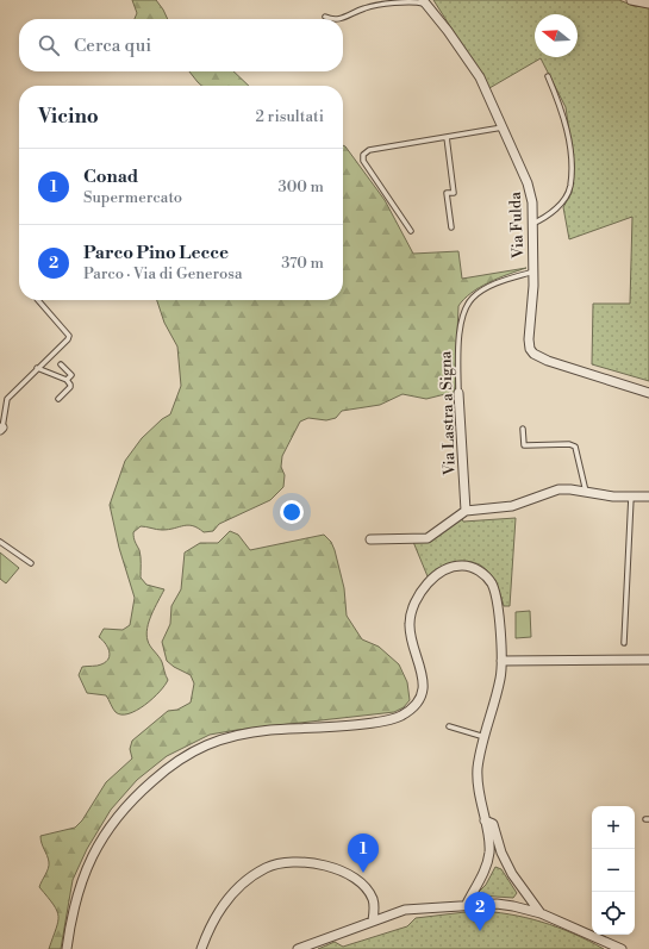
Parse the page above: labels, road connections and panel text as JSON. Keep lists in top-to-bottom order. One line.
{"streets":{"street":["Via Fulda","Via Lastra a Signa"]},"crossings":[["Via Fulda","Via Lastra a Signa"]],"north":"left","page":{"search":"Cerca qui","heading":["Vicino","2 risultati"],"list":[{"mark":"1","name":"Conad","note":"Supermercato","value":"300 m"},{"mark":"2","name":"Parco Pino Lecce","note":"Parco · Via di Generosa","value":"370 m"}],"map_buttons":["+","−"],"pins":["1","2"]}}
